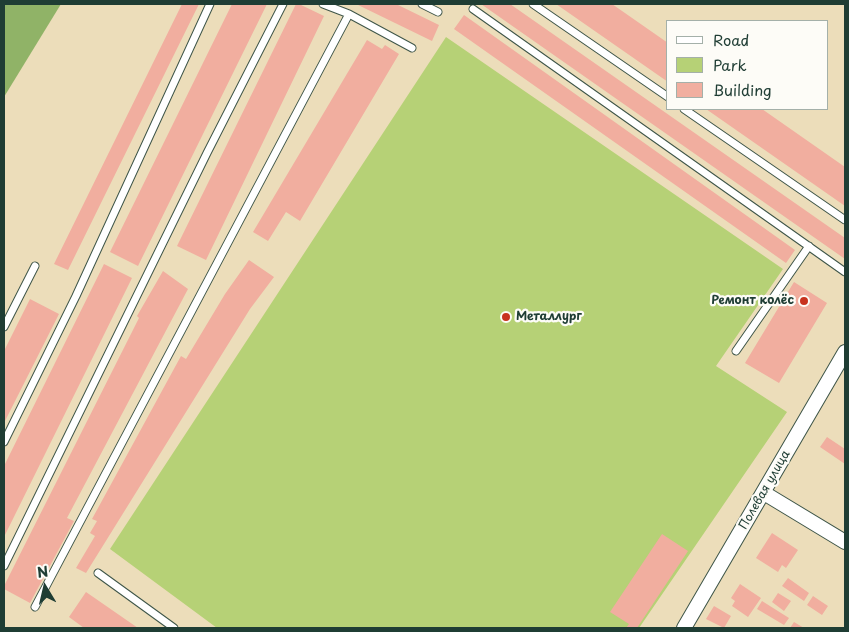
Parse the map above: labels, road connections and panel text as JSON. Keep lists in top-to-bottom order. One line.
{"streets":{"street":["Полевая улица"]},"places":["Ремонт колёс","Металлург"],"legend":["Road","Park","Building"],"north":"top"}
